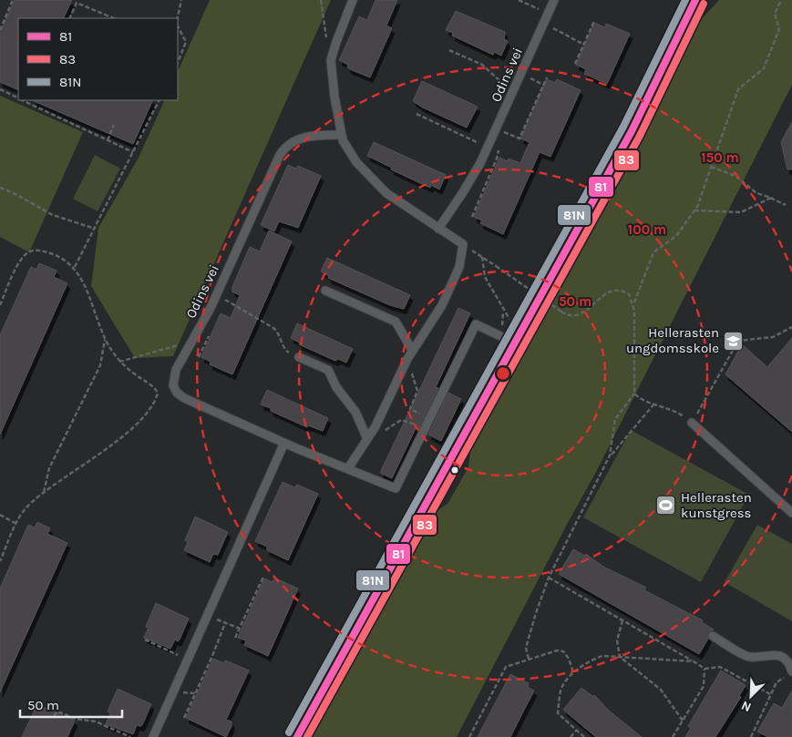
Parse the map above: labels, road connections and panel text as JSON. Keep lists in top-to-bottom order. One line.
{"streets":{"lane":["Odins vei"]},"places":{"school or university":["Hellerasten ungdomsskole"],"sports":["Hellerasten kunstgress"]},"lines":["transit line 81","transit line 81N","transit line 83"],"legend":["81","83","81N"],"scale_bar":"50 m","north":"bottom left","rings":["150 m","100 m","50 m"]}
